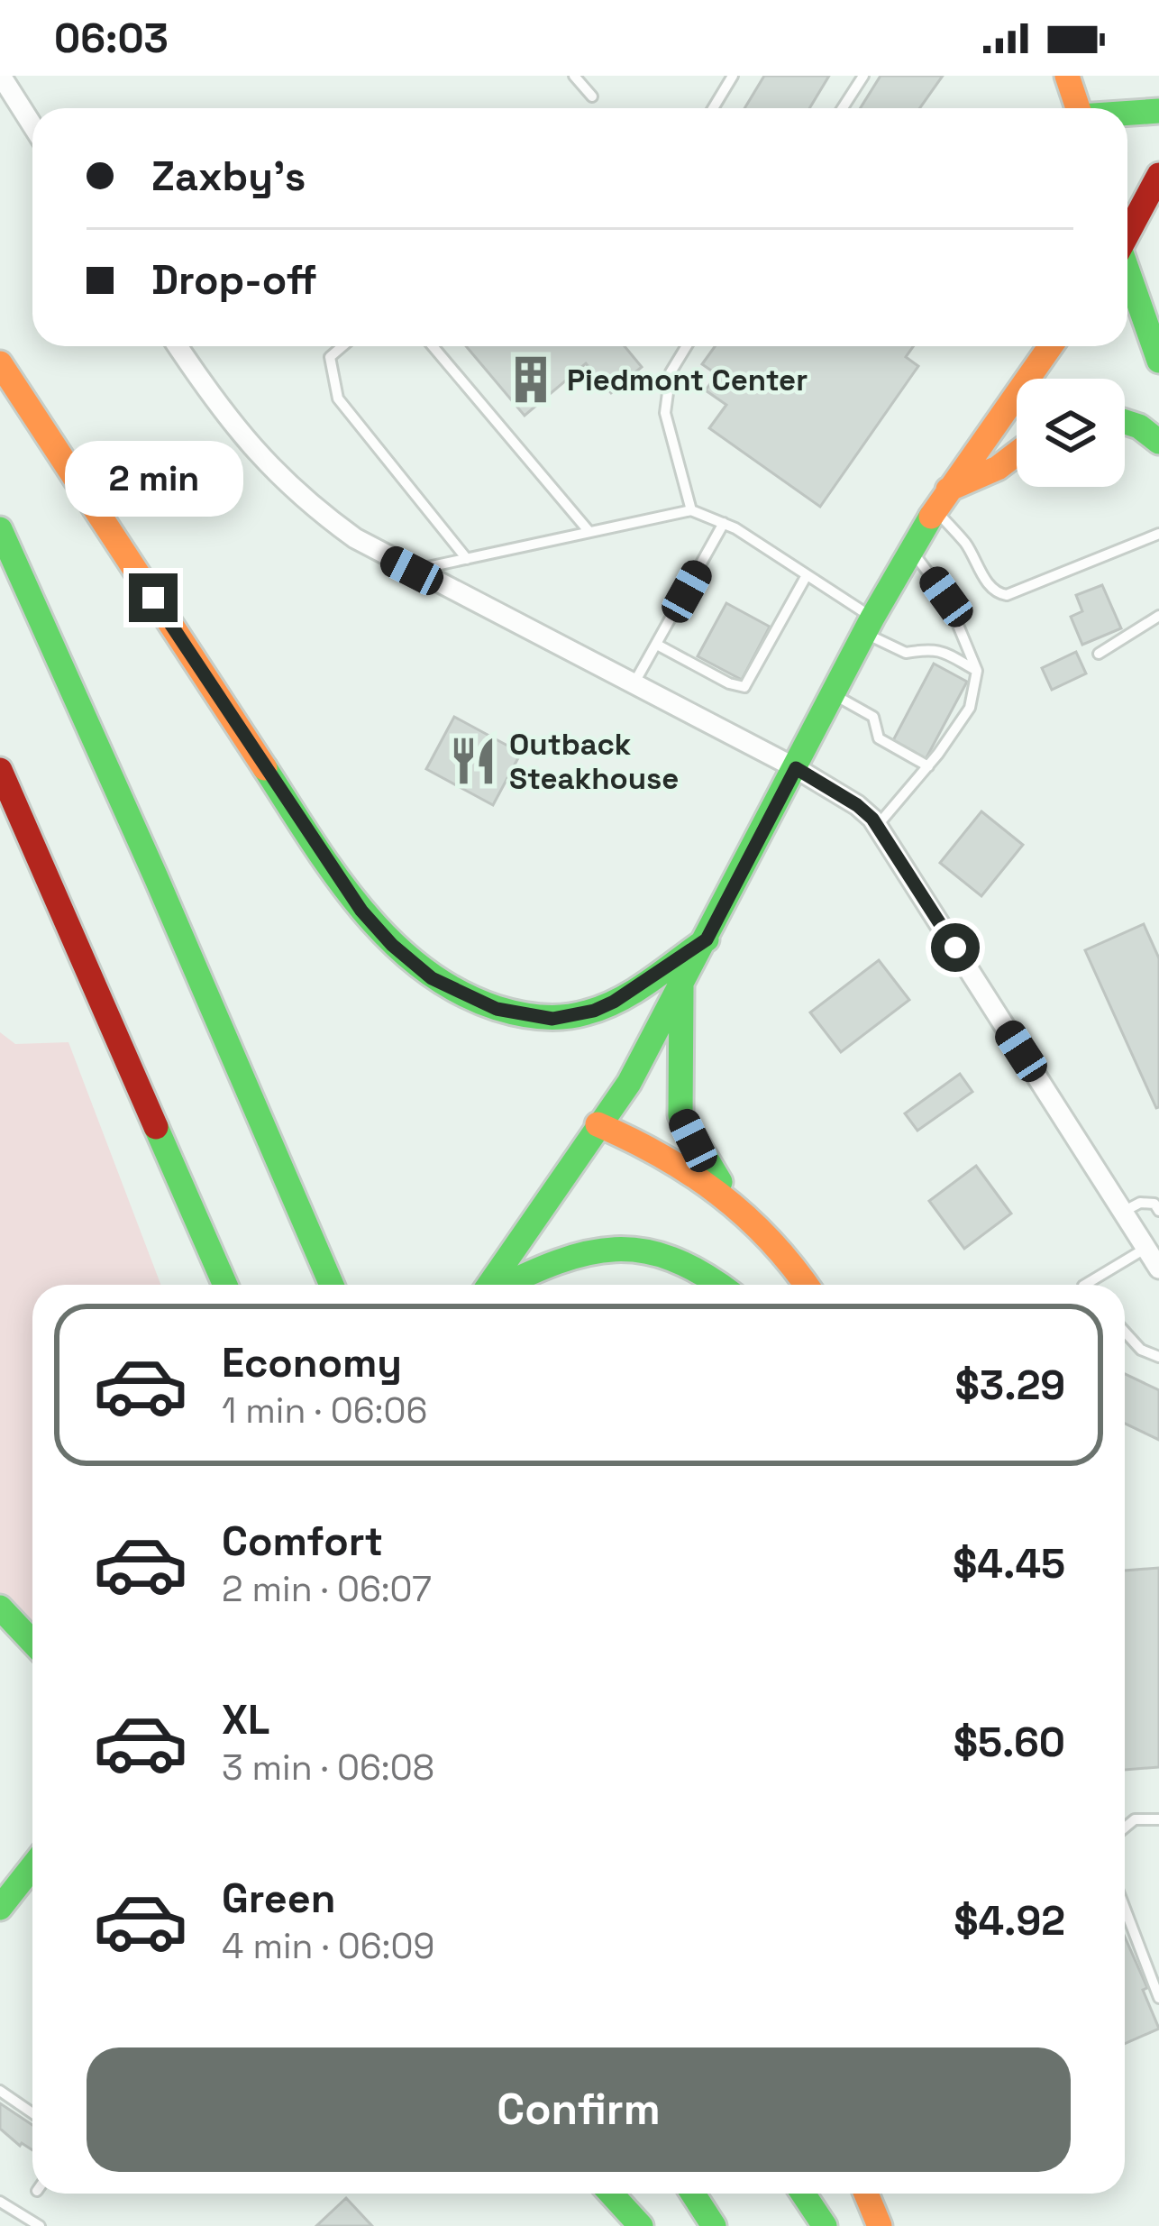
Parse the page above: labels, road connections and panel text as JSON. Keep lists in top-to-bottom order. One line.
{"places":{"building":["Piedmont Center"],"restaurant":["Outback Steakhouse"]},"page":{"status":"06:03","banner":["Zaxby's","Drop-off"],"bubble":"2 min","list":[{"name":"Economy","note":"1 min · 06:06","value":"$3.29"},{"name":"Comfort","note":"2 min · 06:07","value":"$4.45"},{"name":"XL","note":"3 min · 06:08","value":"$5.60"},{"name":"Green","note":"4 min · 06:09","value":"$4.92"}],"buttons":"Confirm"}}
